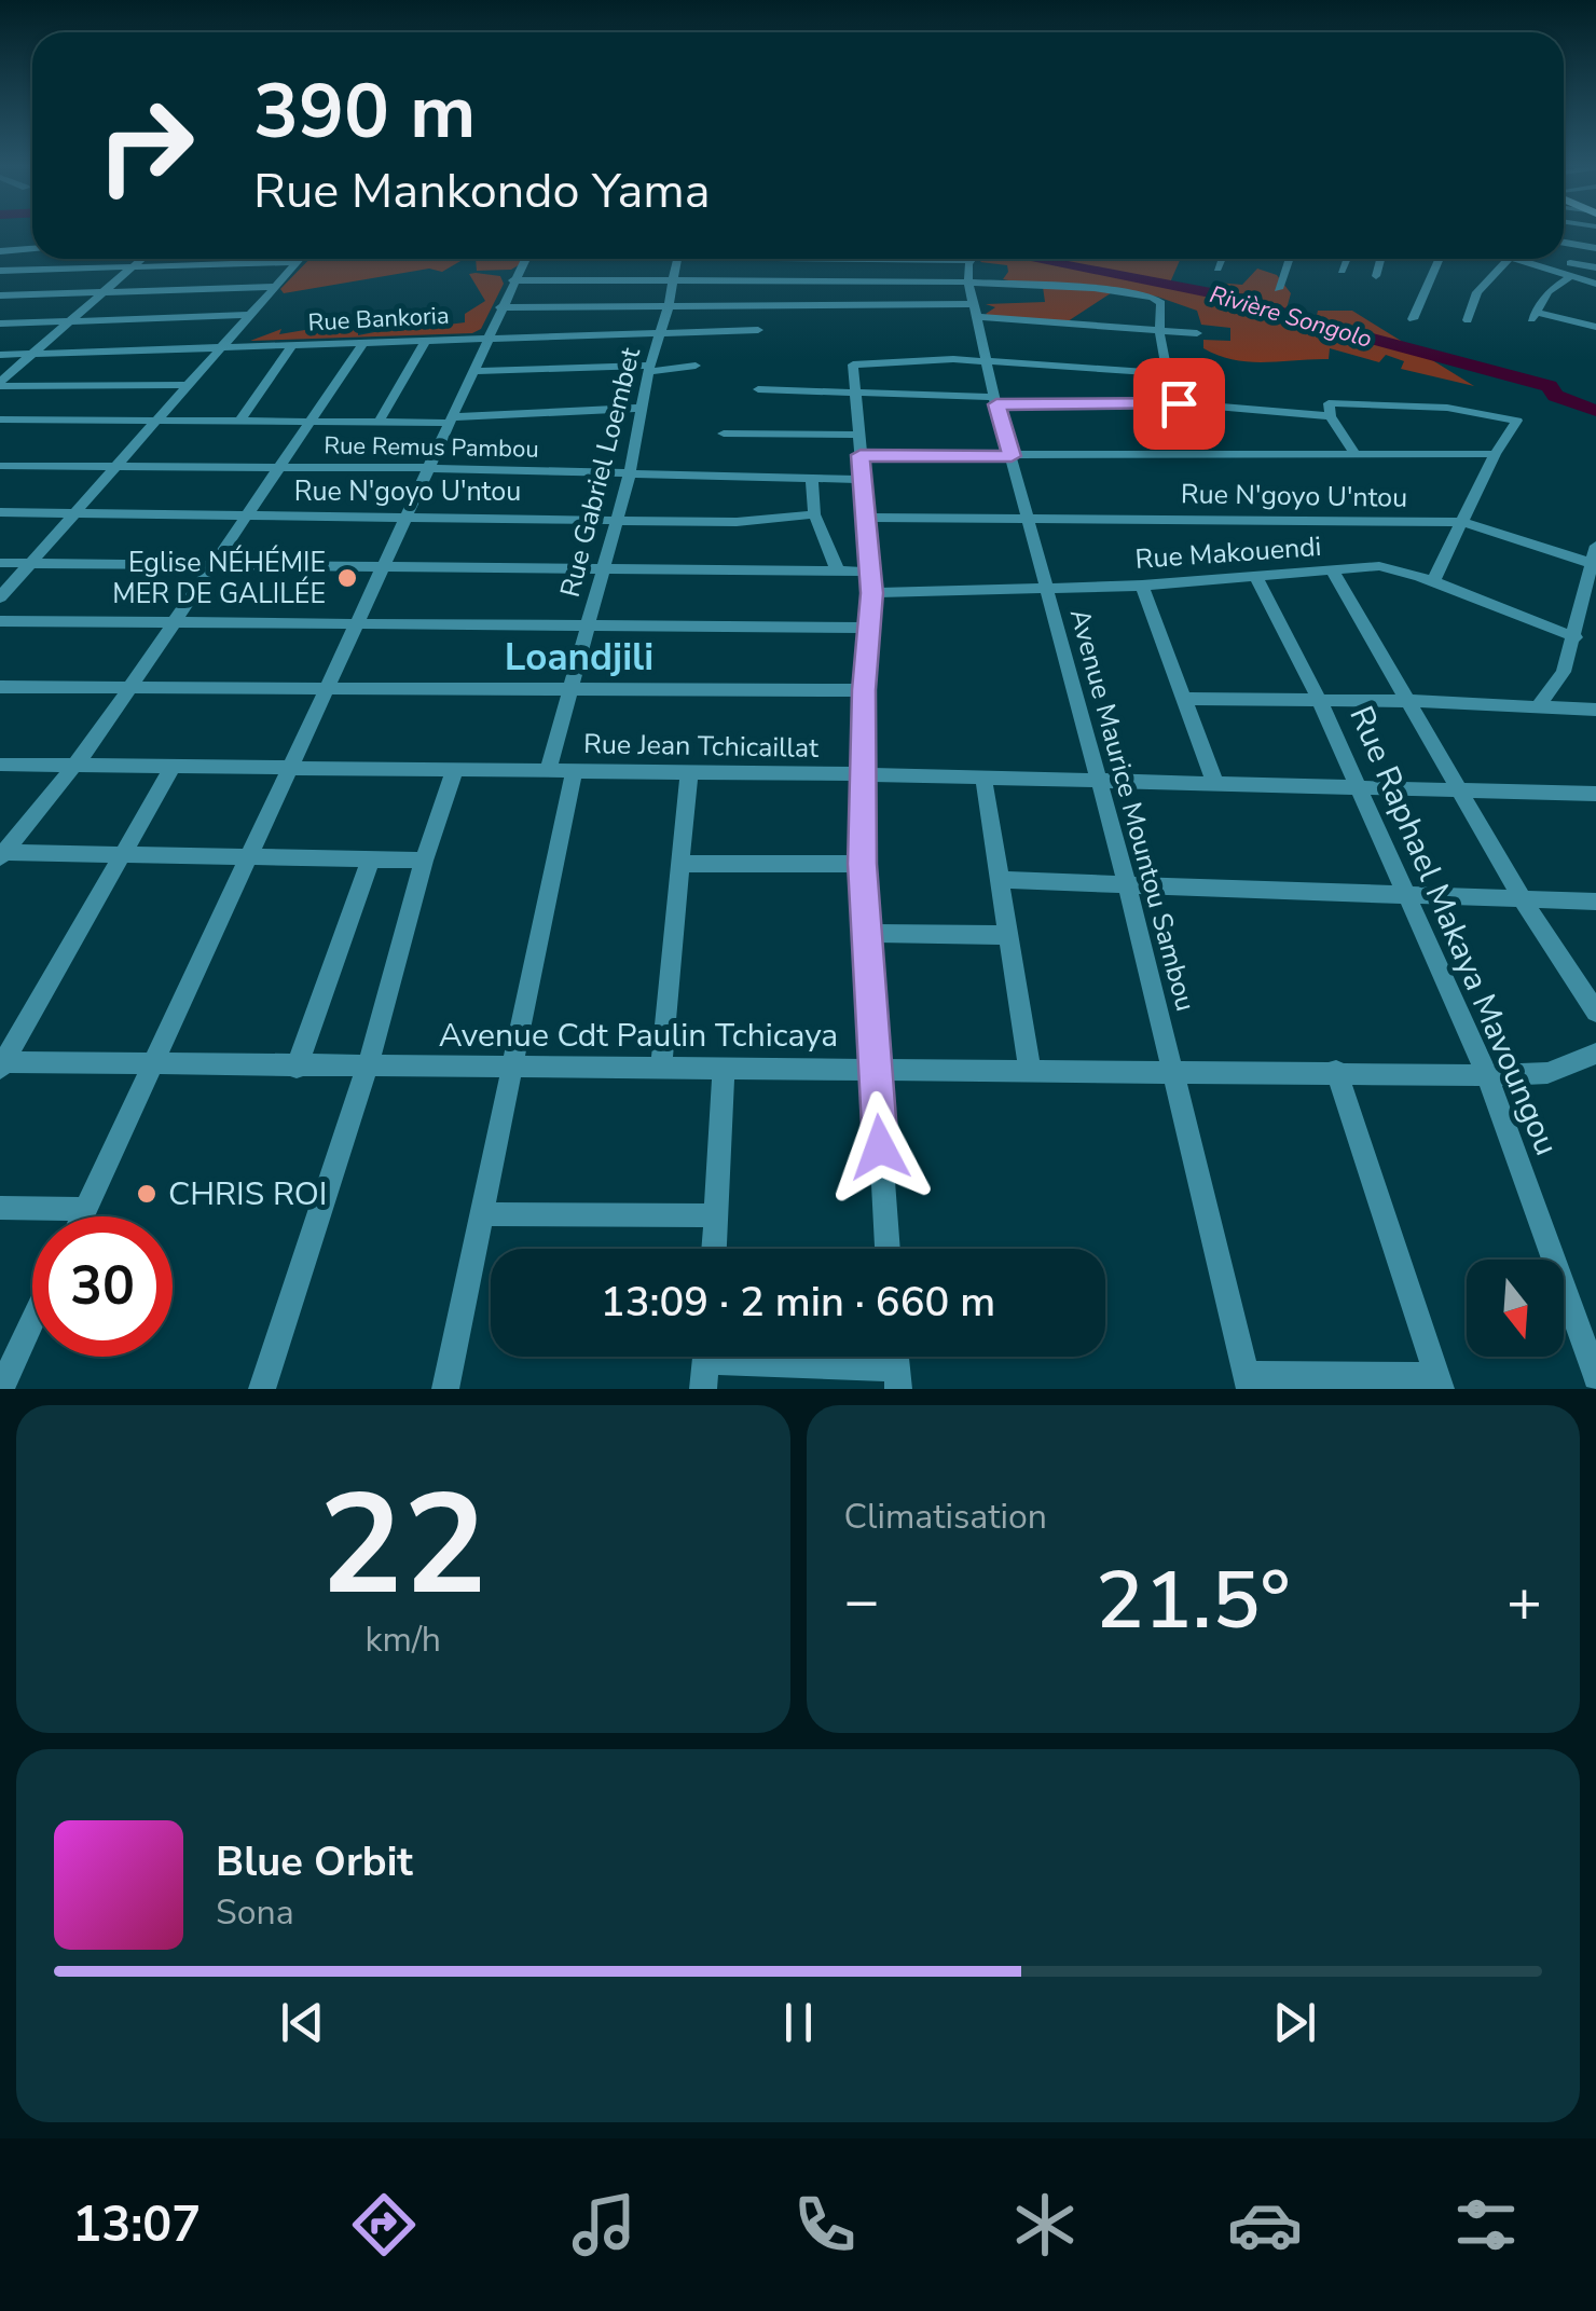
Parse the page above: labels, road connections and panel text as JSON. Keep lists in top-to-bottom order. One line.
{"streets":{"street":["Rue Bankoria","Rue Remus Pambou","Rue Gabriel Loembet","Rue N'goyo U'ntou","Rue Makouendi","Rue Jean Tchicaillat","Avenue Maurice Mountou Sambou","Rue Raphael Makaya Mavoungou","Avenue Cdt Paulin Tchicaya"]},"crossings":[["Rue Bankoria","Rue Gabriel Loembet"],["Rue Remus Pambou","Rue Gabriel Loembet"],["Rue Gabriel Loembet","Rue N'goyo U'ntou"],["Rue Gabriel Loembet","Rue Jean Tchicaillat"],["Rue N'goyo U'ntou","Avenue Maurice Mountou Sambou"],["Rue Makouendi","Avenue Maurice Mountou Sambou"],["Rue Makouendi","Rue Raphael Makaya Mavoungou"],["Rue Jean Tchicaillat","Avenue Maurice Mountou Sambou"],["Rue Jean Tchicaillat","Rue Raphael Makaya Mavoungou"],["Avenue Maurice Mountou Sambou","Avenue Cdt Paulin Tchicaya"],["Rue Raphael Makaya Mavoungou","Avenue Cdt Paulin Tchicaya"]],"districts":["Loandjili"],"water":["Rivière Songolo"],"places":["Eglise NÉHÉMIE MER DE GALILÉE","CHRIS ROI"],"north":"bottom","page":{"turn":["390 m","Rue Mankondo Yama"],"limit":"30","trip":"13:09 · 2 min · 660 m","tile":[["22","km/h"],"Climatisation"],"heat":["−","21.5°","+"],"song":["Blue Orbit","Sona"],"tabs":"13:07"}}
